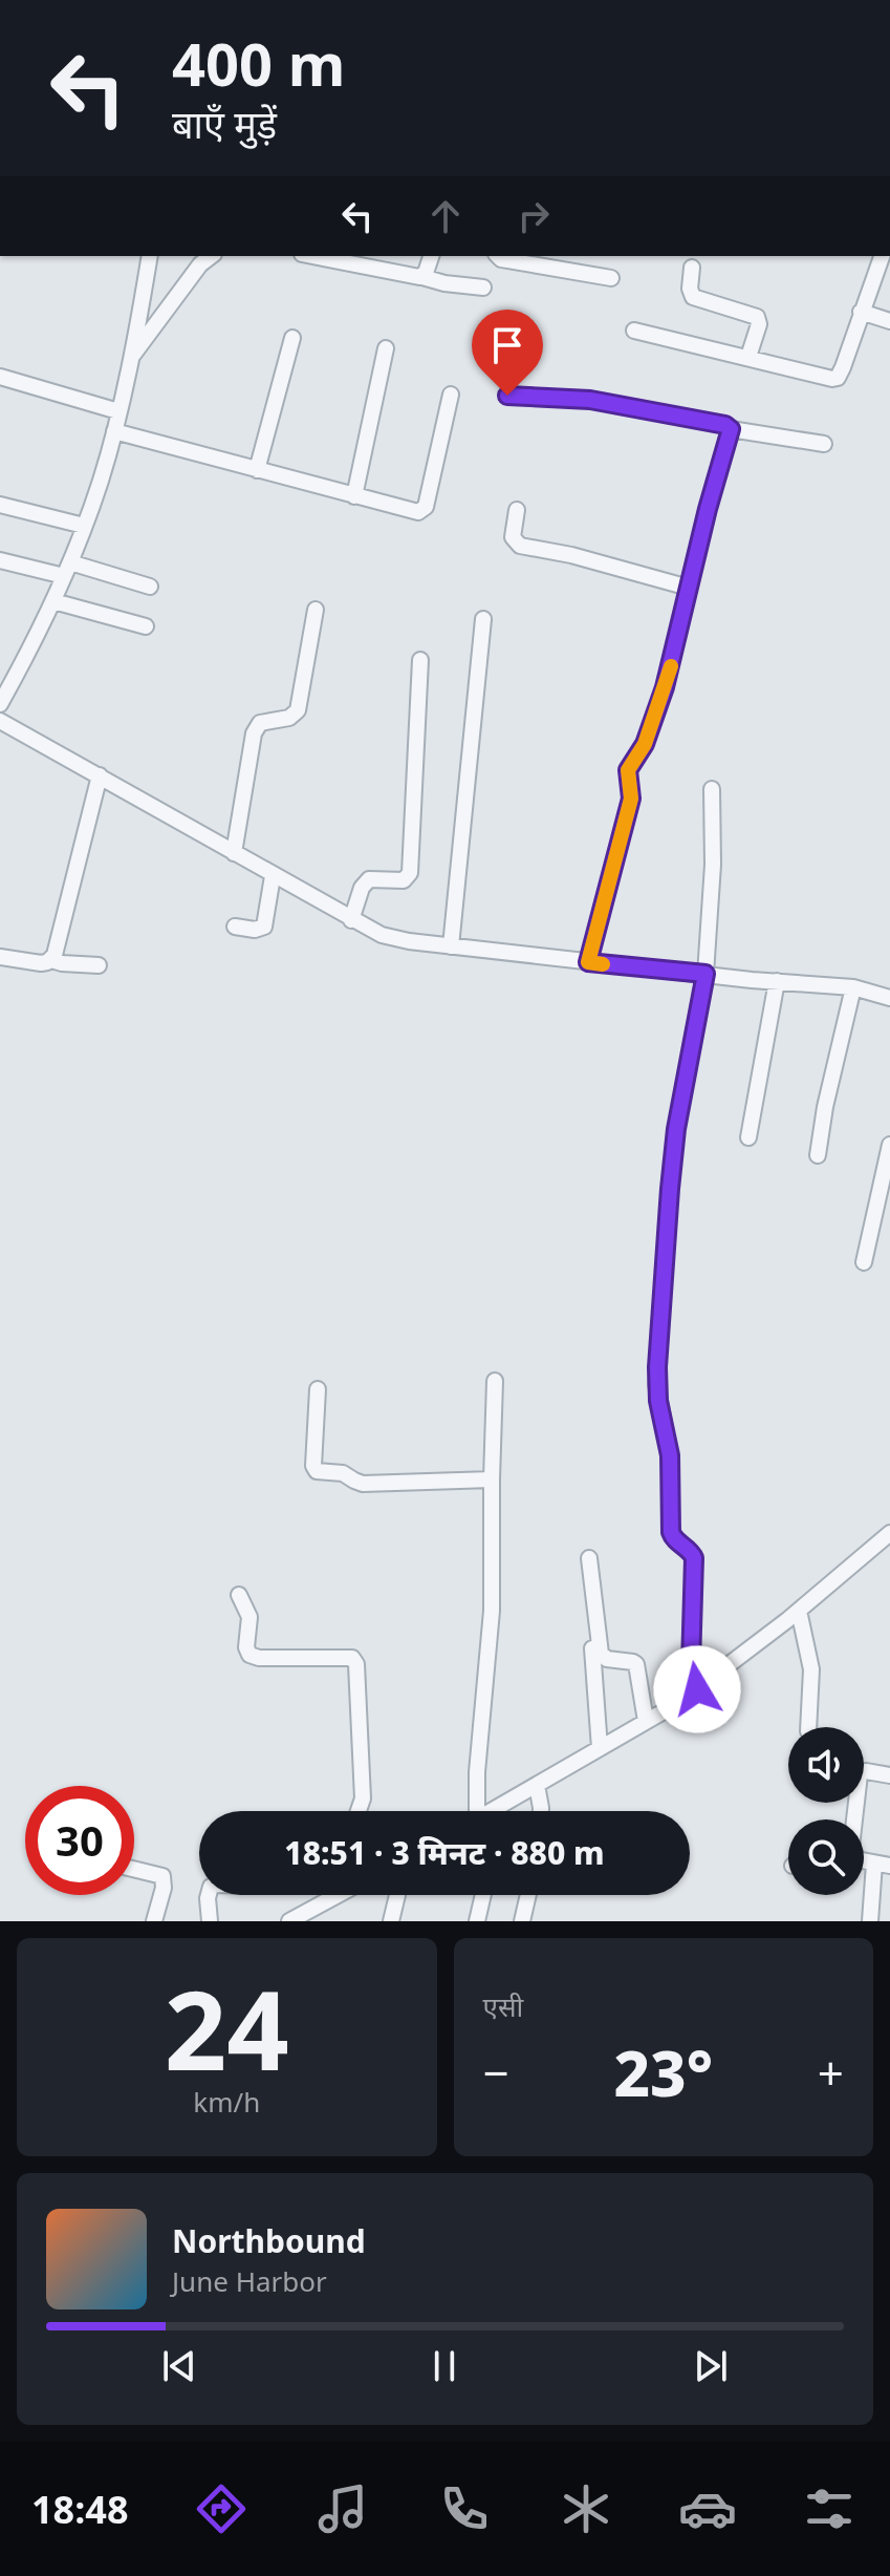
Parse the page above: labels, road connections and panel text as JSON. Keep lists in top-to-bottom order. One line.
{"page":{"turn":["400 m","बाएँ मुड़ें"],"limit":"30","trip":"18:51 · 3 मिनट · 880 m","tile":[["24","km/h"],"एसी"],"heat":["−","23°","+"],"song":["Northbound","June Harbor"],"tabs":"18:48"}}
